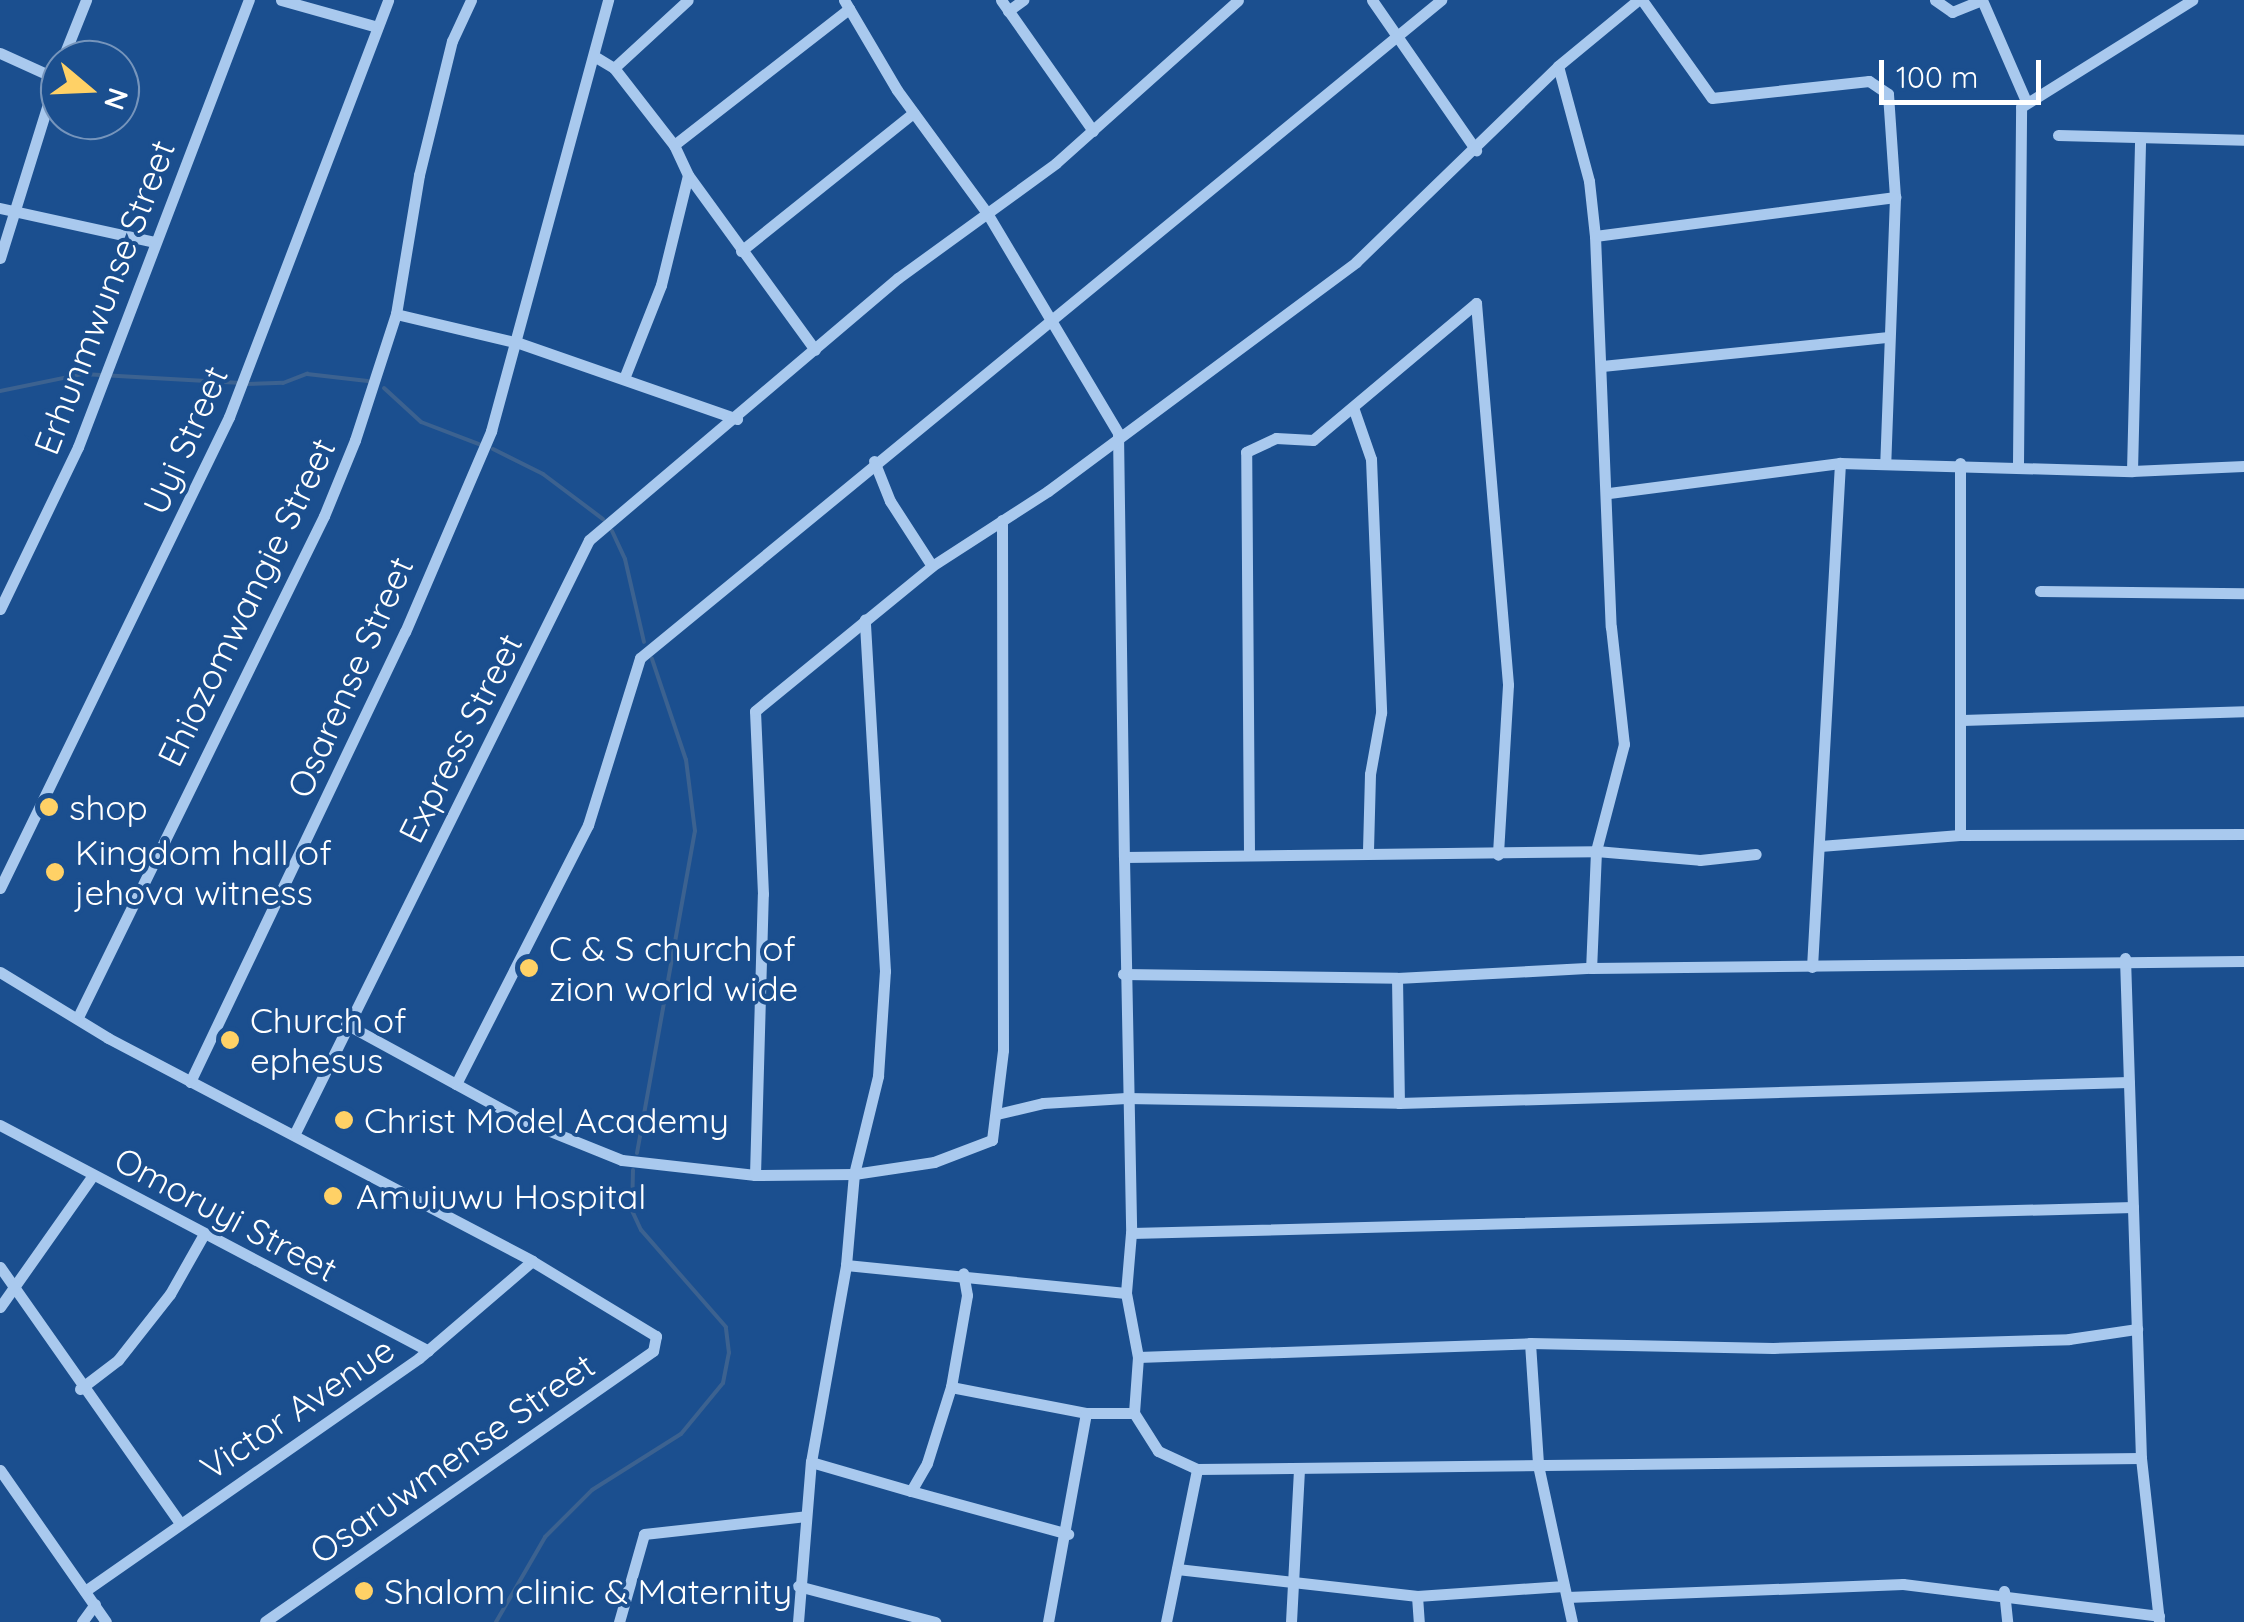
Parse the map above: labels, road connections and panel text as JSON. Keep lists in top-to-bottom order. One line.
{"streets":{"street":["Erhunmwunse Street","Uyi Street","Ehiozomwangie Street","Osarense Street","Express Street","Omoruyi Street","Victor Avenue","Osaruwmense Street"]},"crossings":[["Omoruyi Street","Victor Avenue"],["Victor Avenue","Osaruwmense Street"]],"places":["shop","Kingdom hall of jehova witness","C & S church of zion world wide","Church of ephesus","Christ Model Academy","Amuiuwu Hospital","Shalom clinic & Maternity"],"scale_bar":"100 m","north":"right"}
